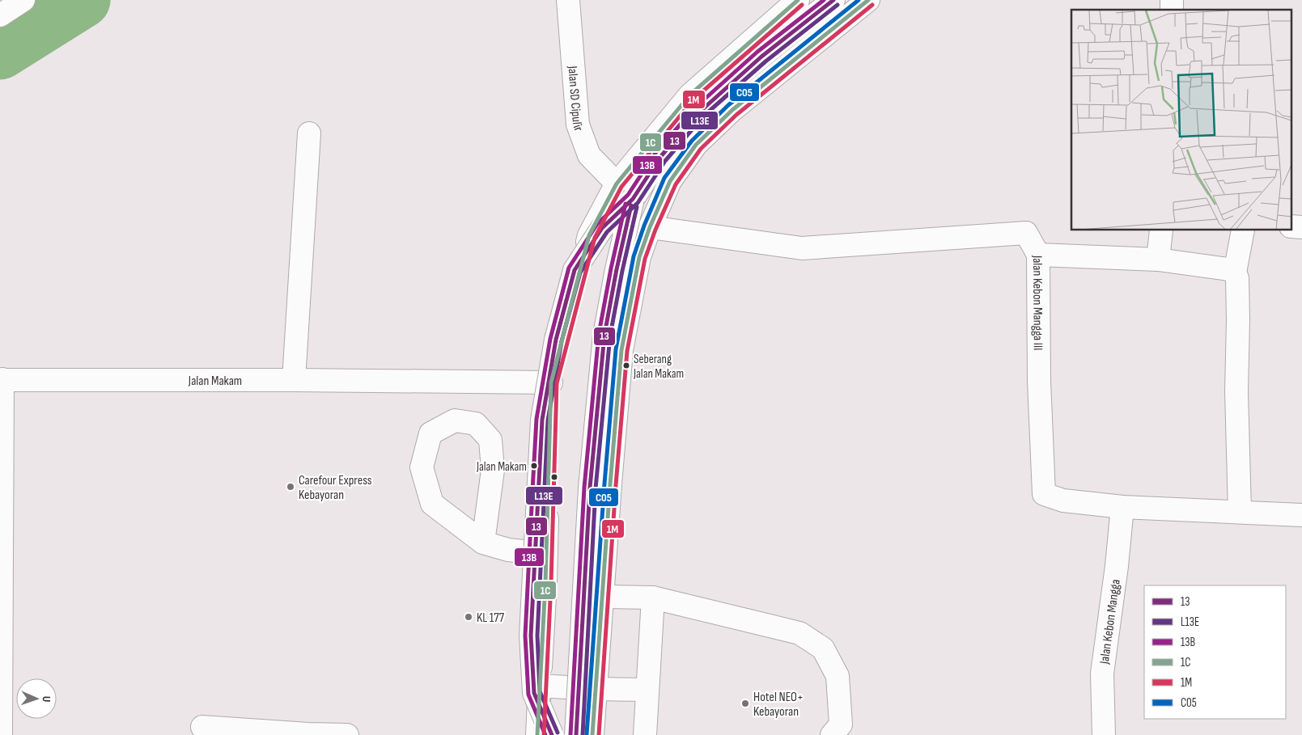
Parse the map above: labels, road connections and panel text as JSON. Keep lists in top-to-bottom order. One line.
{"streets":{"street":["Jalan SD Cipulir","Jalan Kebon Mangga III","Jalan Makam","Jalan Kebon Mangga"]},"crossings":[["Jalan Kebon Mangga III","Jalan Kebon Mangga"]],"places":["Seberang Jalan Makam","Jalan Makam","Carefour Express Kebayoran","KL 177","Hotel NEO+ Kebayoran"],"lines":["transit line 13","transit line 13B","transit line 1C","transit line C05","transit line L13E","transit line 1M"],"legend":["13","L13E","13B","1C","1M","C05"],"north":"right"}
